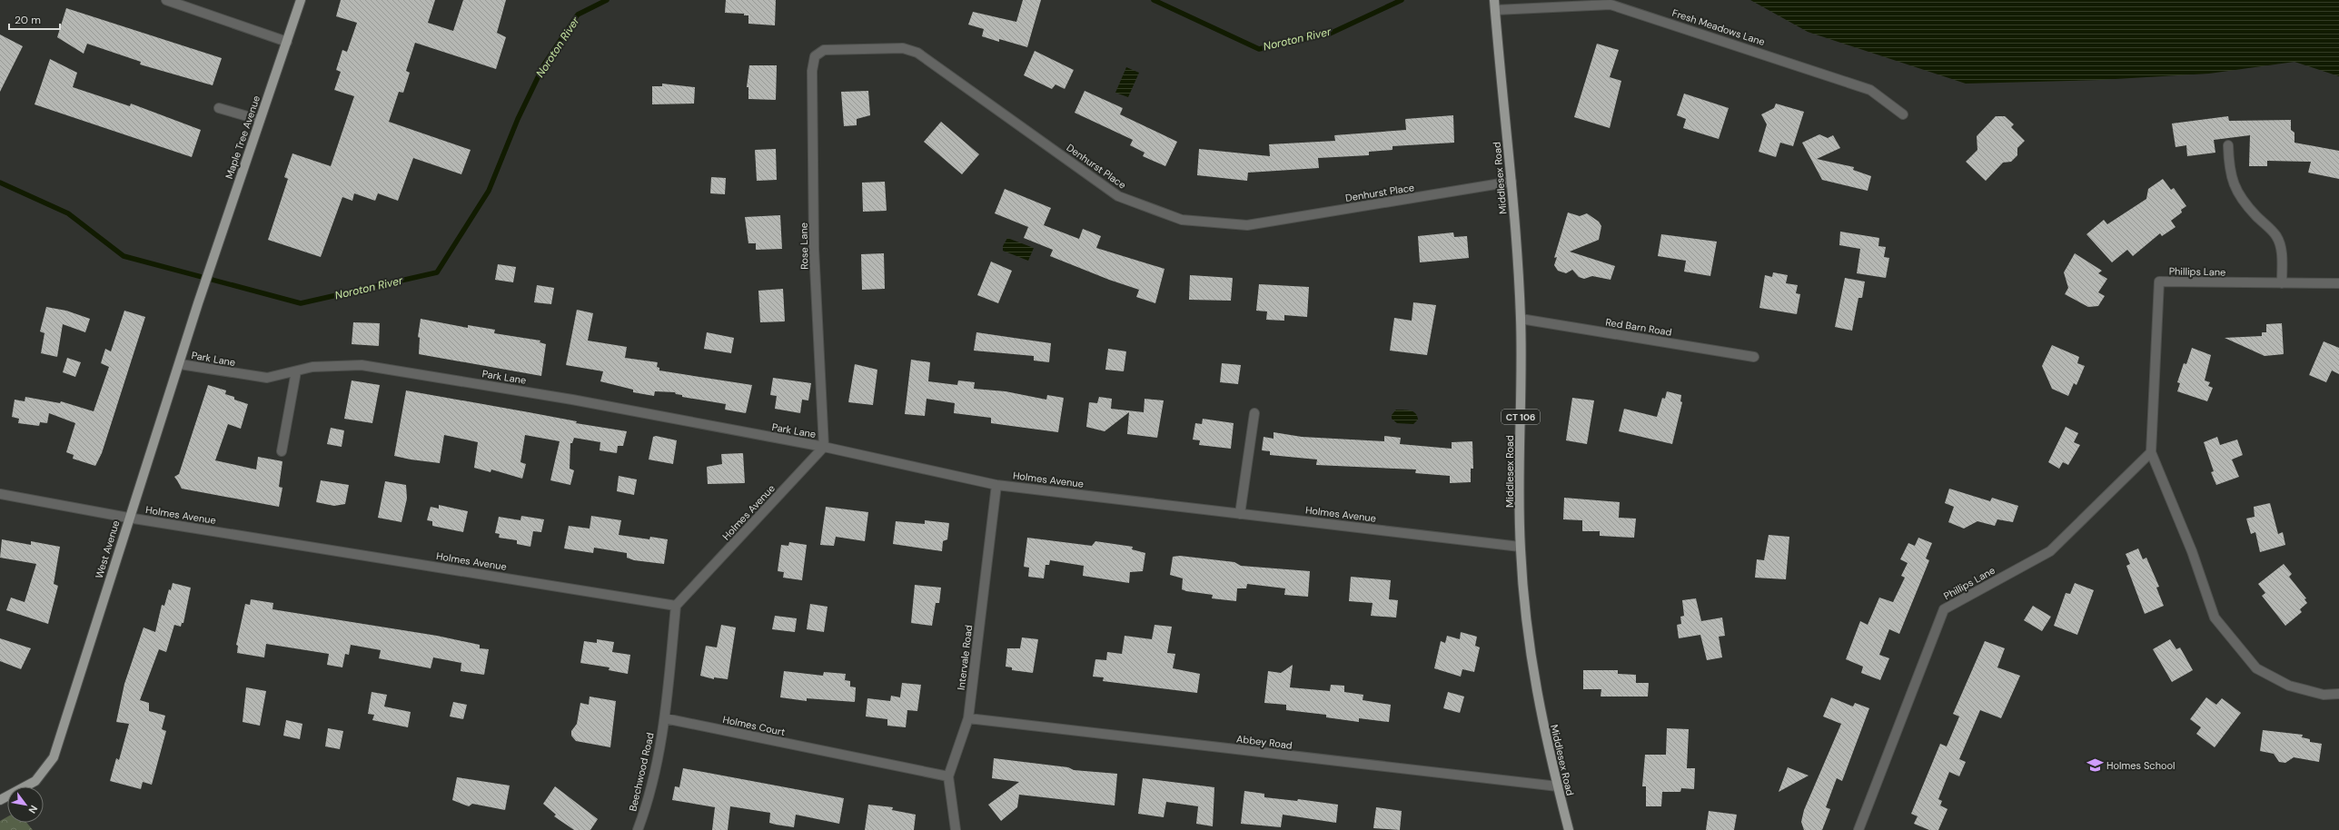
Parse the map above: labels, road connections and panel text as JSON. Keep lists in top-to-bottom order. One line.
{"streets":{"main road":["Maple Tree Avenue","Middlesex Road","CT 106","West Avenue"],"street":["Fresh Meadows Lane","Denhurst Place","Rose Lane","Phillips Lane","Red Barn Road","Park Lane","Holmes Avenue","Intervale Road","Holmes Court","Abbey Road","Beechwood Road"]},"crossings":[["Fresh Meadows Lane","Middlesex Road"],["Maple Tree Avenue","West Avenue"],["Denhurst Place","Middlesex Road"],["Denhurst Place","Rose Lane"],["Middlesex Road","Red Barn Road"],["Middlesex Road","Holmes Avenue"],["Middlesex Road","Abbey Road"],["Rose Lane","Park Lane"],["Rose Lane","Holmes Avenue"],["Park Lane","Holmes Avenue"],["Park Lane","West Avenue"],["Holmes Avenue","West Avenue"],["Holmes Avenue","Intervale Road"],["Intervale Road","Holmes Court"],["Intervale Road","Abbey Road"],["Holmes Court","Beechwood Road"]],"water":["Noroton River"],"places":{"school or university":["Holmes School"]},"scale_bar":"20 m","north":"bottom right"}
